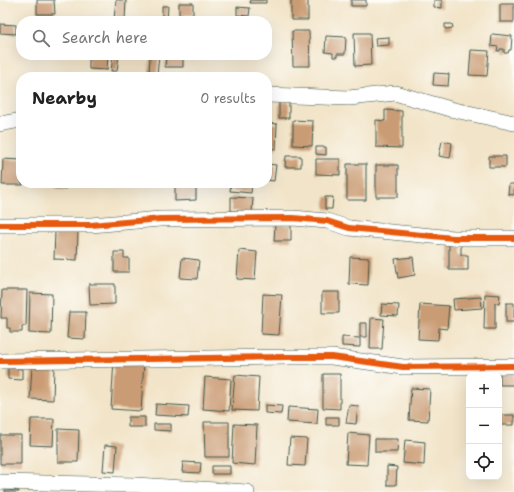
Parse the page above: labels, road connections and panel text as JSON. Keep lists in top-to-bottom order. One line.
{"page":{"search":"Search here","heading":["Nearby","0 results"],"map_buttons":["+","−"]}}
